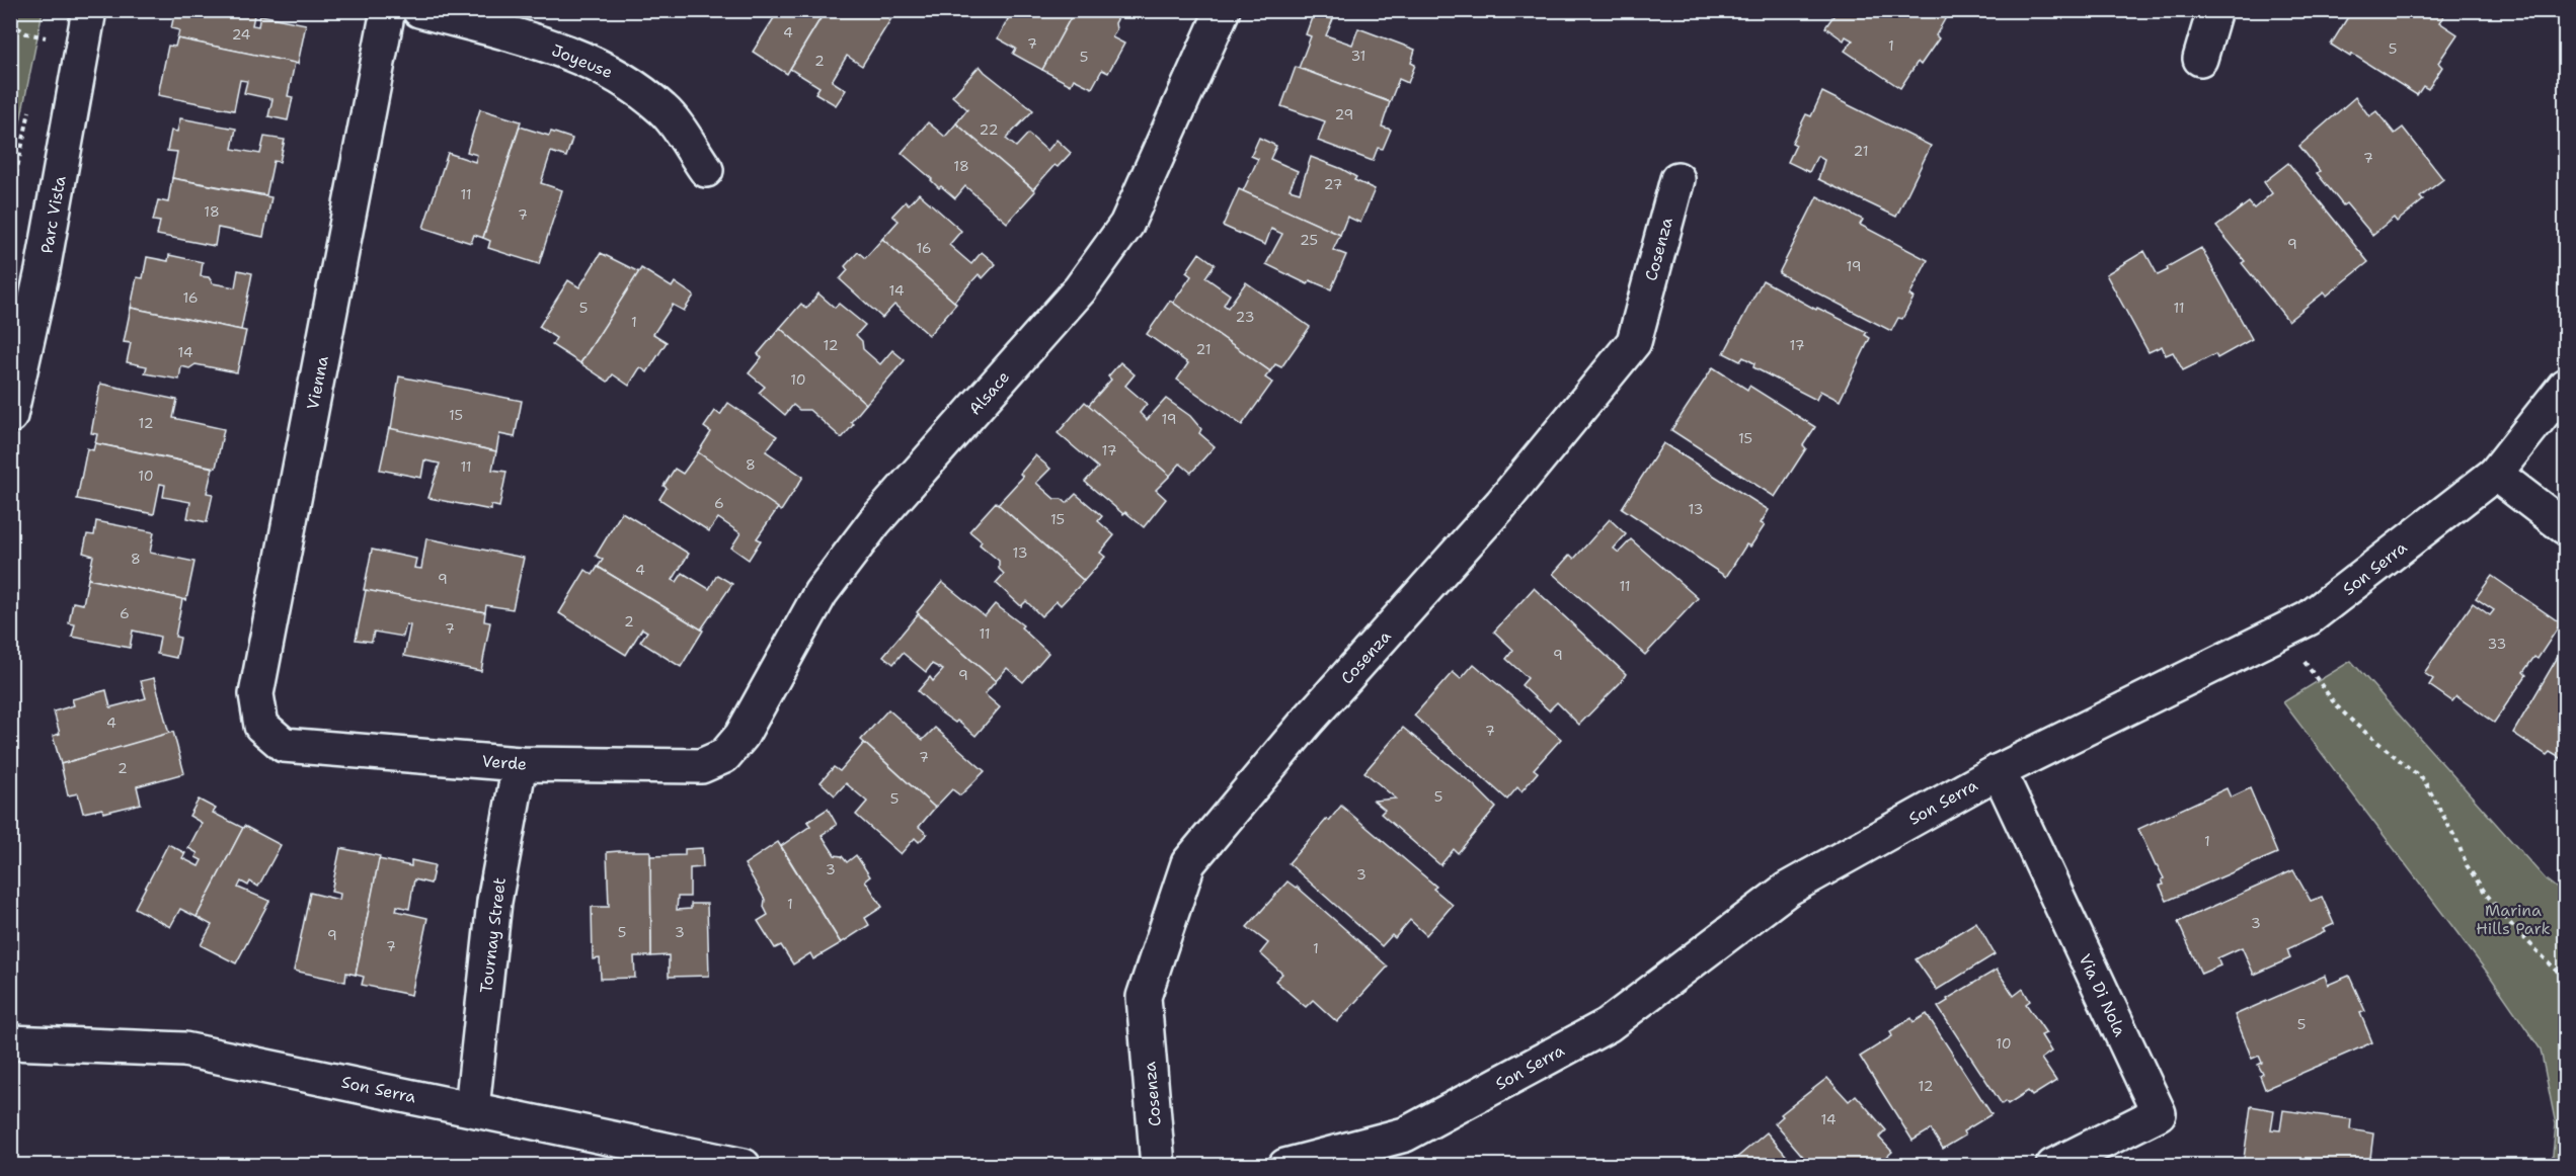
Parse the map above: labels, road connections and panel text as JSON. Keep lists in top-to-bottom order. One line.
{"streets":{"street":["Joyeuse","Parc Vista","Cosenza","Vienna","Alsace","Son Serra","Verde","Tournay Street","Via Di Nola"]},"crossings":[["Vienna","Verde"],["Alsace","Verde"],["Son Serra","Tournay Street"],["Son Serra","Via Di Nola"],["Verde","Tournay Street"]],"parks":["Marina Hills Park"],"house_numbers":["4","24","7","1","5","31","5","2","29","22","21","7","18","27","11","18","7","25","9","16","19","14","16","5","11","23","1","12","17","21","14","10","15","19","12","15","17","8","11","10","6","13","15","13","8","4","9","11","6","2","7","11","33","9","9","4","7","7","2","5","5","1","3","3","1","3","5","3","9","7","1","5","10","12","14"]}
